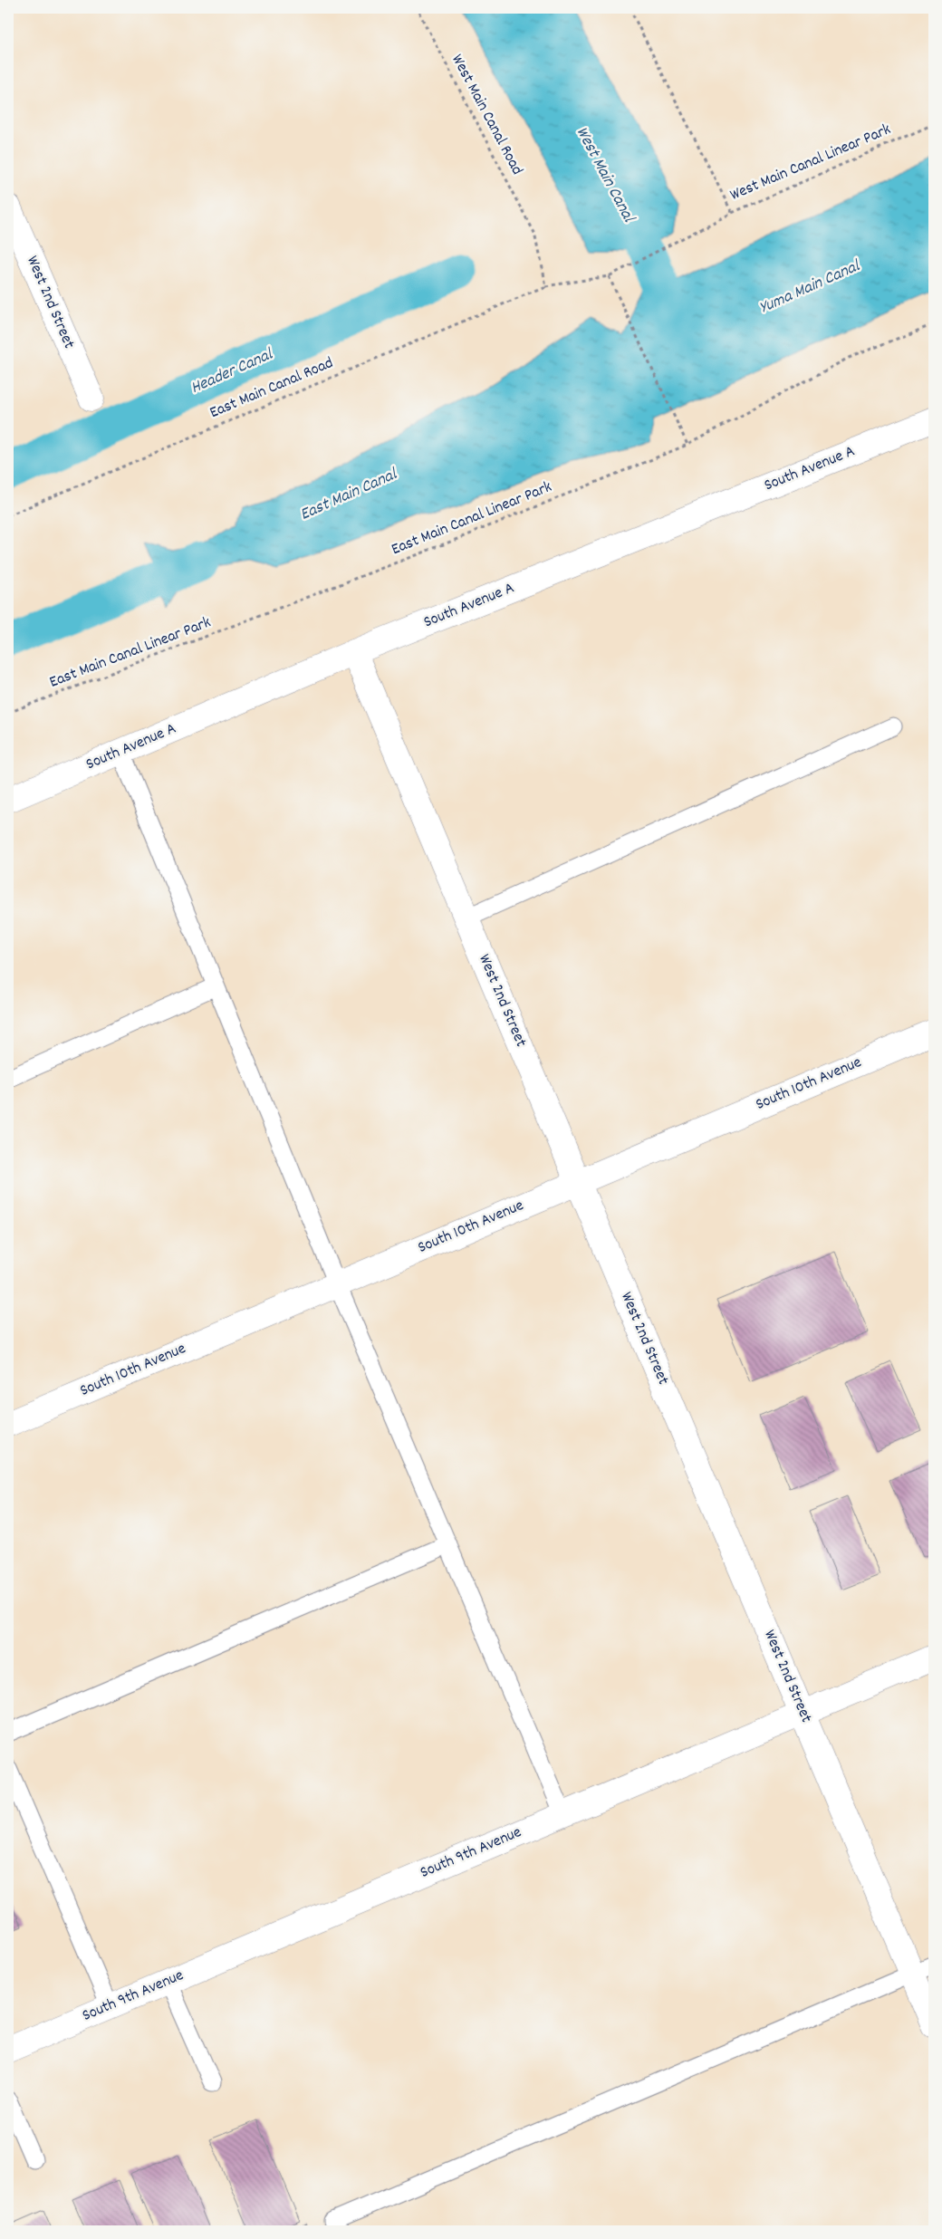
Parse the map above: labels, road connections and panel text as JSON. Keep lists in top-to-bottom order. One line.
{"streets":{"street":["West 2nd Street","South Avenue A","South 10th Avenue","South 9th Avenue"],"path":["West Main Canal Road","West Main Canal Linear Park","East Main Canal Road","East Main Canal Linear Park"]},"crossings":[["West Main Canal Road","East Main Canal Road"],["West Main Canal Linear Park","East Main Canal Road"],["West 2nd Street","South Avenue A"],["West 2nd Street","South 10th Avenue"],["West 2nd Street","South 9th Avenue"]],"water":["West Main Canal","Yuma Main Canal","Header Canal","East Main Canal"]}
